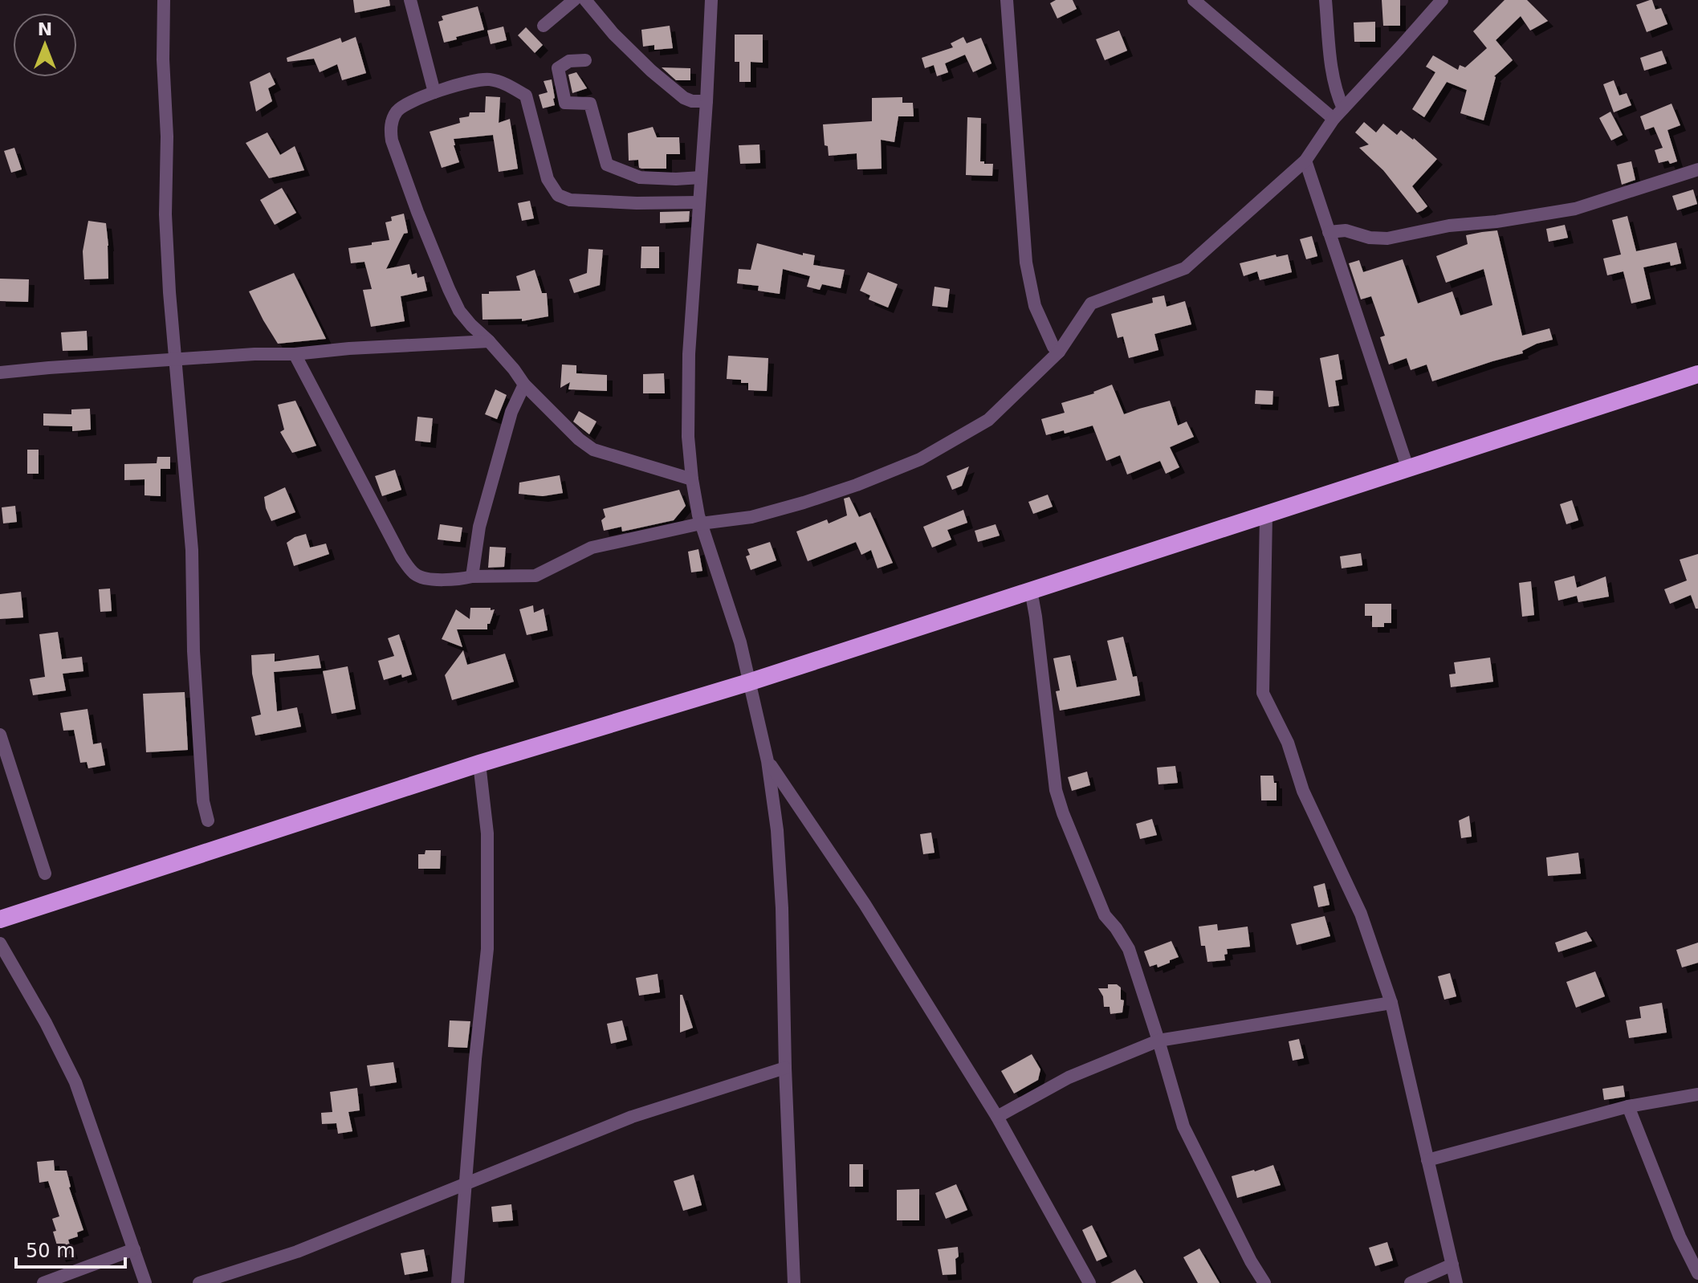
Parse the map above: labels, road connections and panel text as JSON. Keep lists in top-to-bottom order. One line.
{"scale_bar":"50 m","north":"top"}
